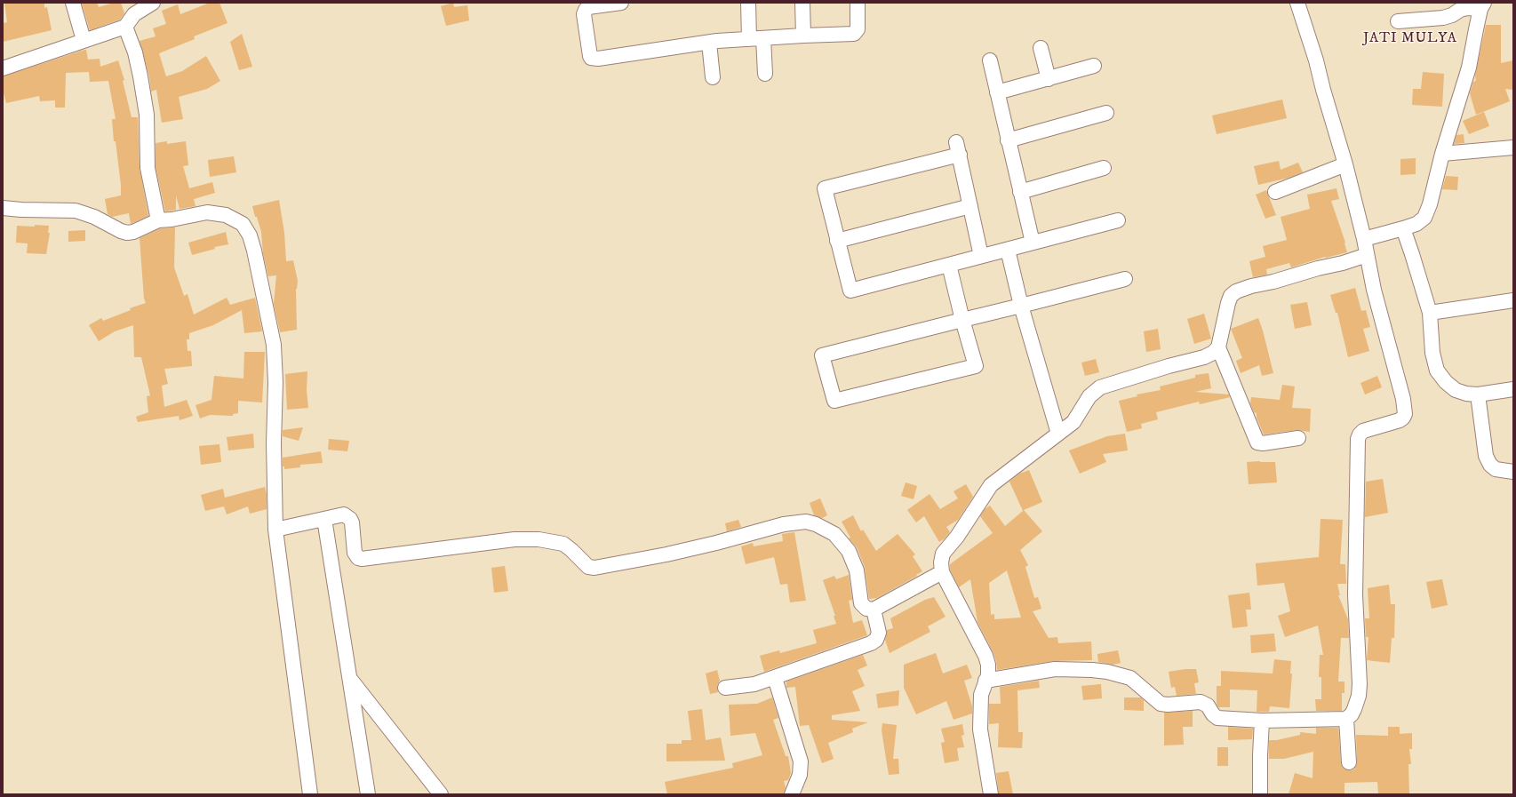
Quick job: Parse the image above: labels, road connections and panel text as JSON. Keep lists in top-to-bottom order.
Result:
{
  "districts": ["JATI MULYA"]
}
